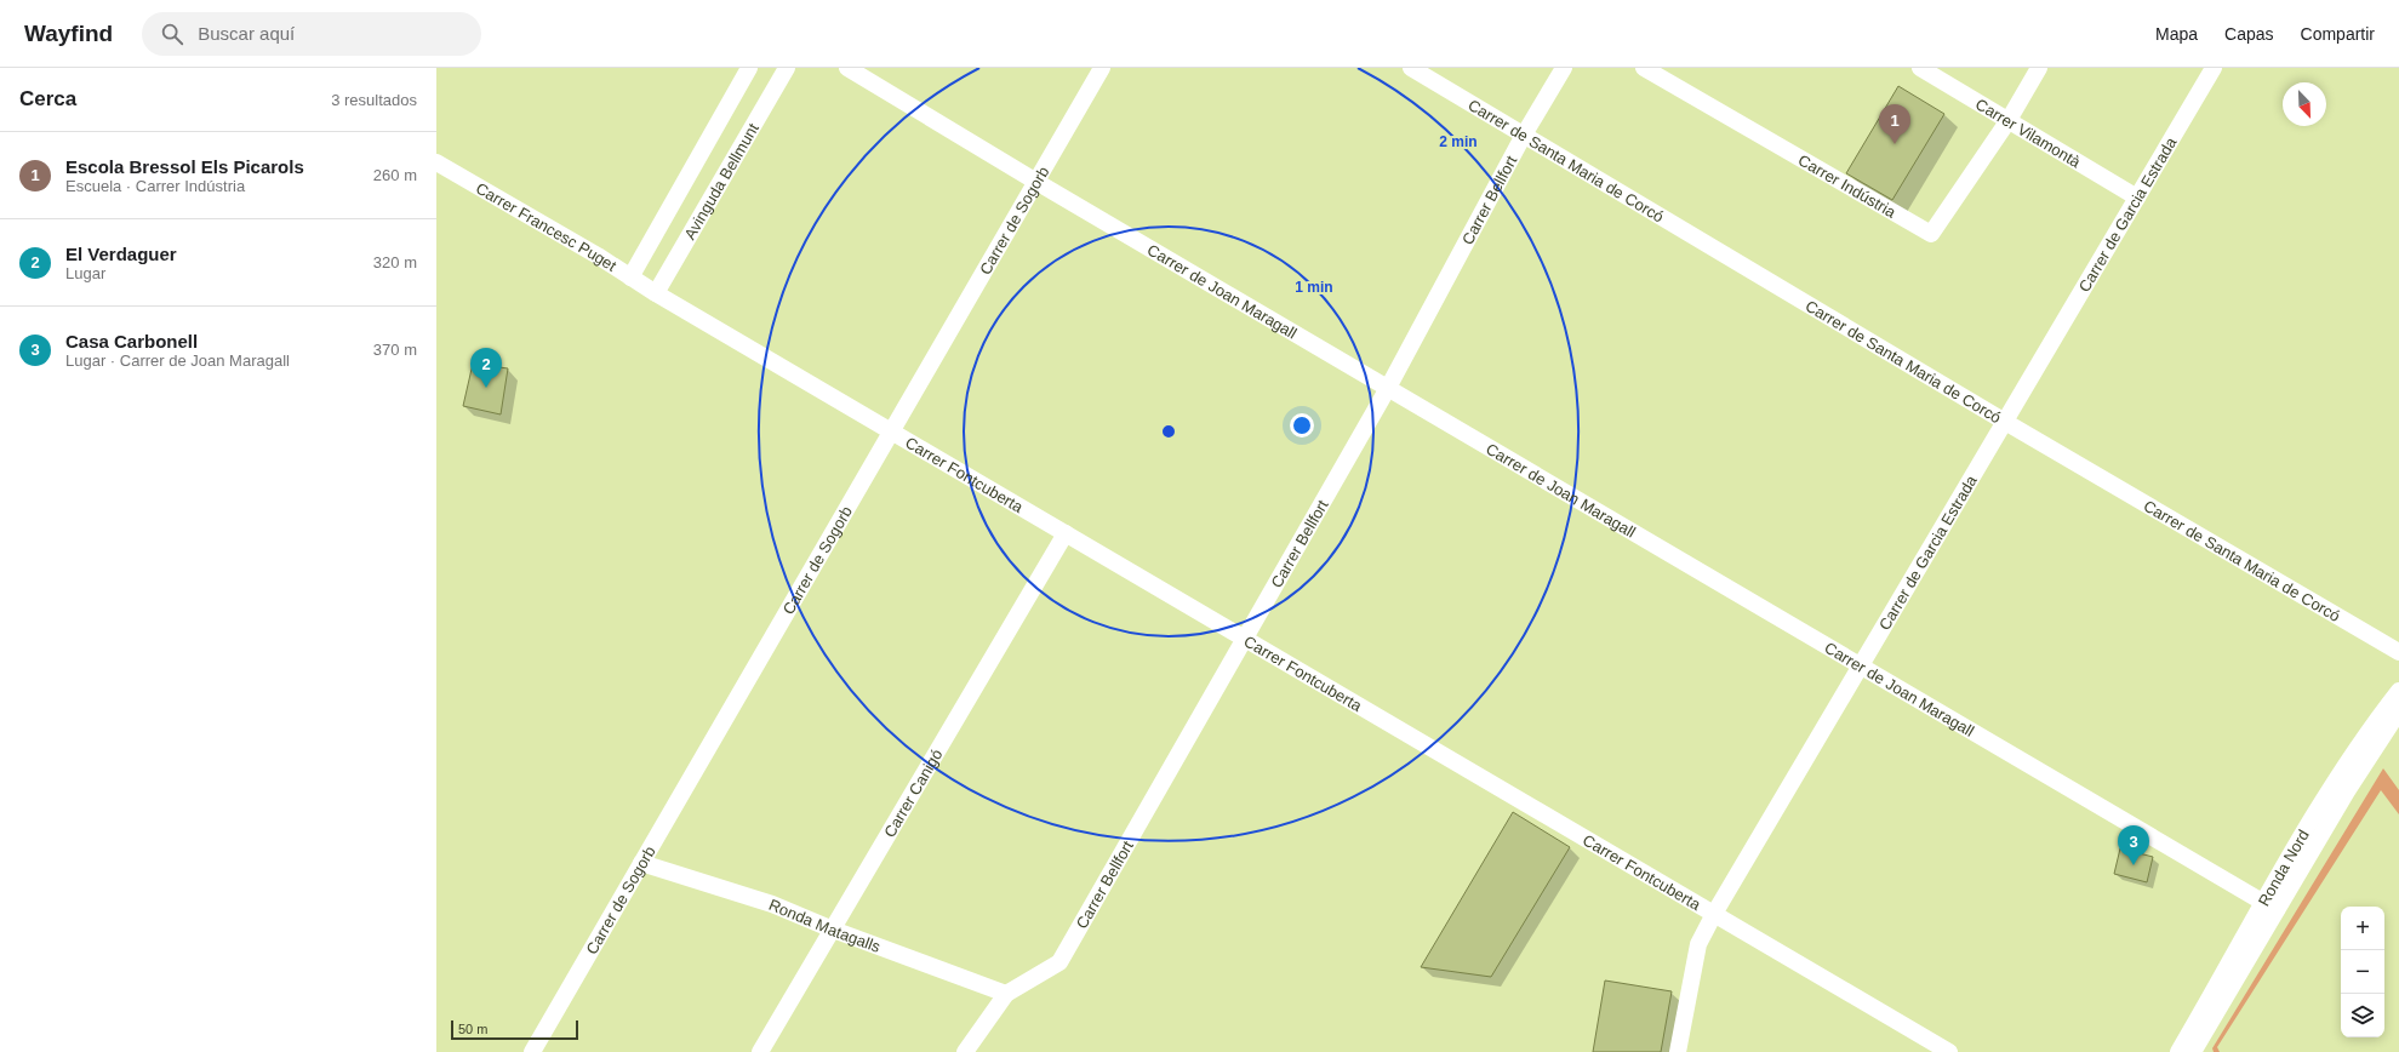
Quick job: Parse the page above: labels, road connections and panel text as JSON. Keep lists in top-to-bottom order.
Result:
{
  "streets": {
    "street": [
      "Carrer Vilamontà",
      "Carrer de Santa Maria de Corcó",
      "Avinguda Bellmunt",
      "Carrer Indústria",
      "Carrer Bellfort",
      "Carrer de Garcia Estrada",
      "Carrer de Sogorb",
      "Carrer Francesc Puget",
      "Carrer de Joan Maragall",
      "Carrer Fontcuberta",
      "Carrer Canigó",
      "Ronda Nord",
      "Ronda Matagalls"
    ]
  },
  "crossings": [
    ["Carrer Vilamontà", "Carrer Indústria"],
    ["Carrer Vilamontà", "Carrer de Garcia Estrada"],
    ["Carrer de Santa Maria de Corcó", "Carrer Bellfort"],
    ["Carrer de Santa Maria de Corcó", "Carrer de Garcia Estrada"],
    ["Avinguda Bellmunt", "Carrer Francesc Puget"],
    ["Avinguda Bellmunt", "Carrer Fontcuberta"],
    ["Carrer Bellfort", "Carrer de Joan Maragall"],
    ["Carrer Bellfort", "Carrer Fontcuberta"],
    ["Carrer Bellfort", "Ronda Matagalls"],
    ["Carrer de Garcia Estrada", "Carrer de Joan Maragall"],
    ["Carrer de Garcia Estrada", "Carrer Fontcuberta"],
    ["Carrer de Sogorb", "Carrer de Joan Maragall"],
    ["Carrer de Sogorb", "Carrer Fontcuberta"],
    ["Carrer de Sogorb", "Ronda Matagalls"],
    ["Carrer Francesc Puget", "Carrer Fontcuberta"],
    ["Carrer de Joan Maragall", "Ronda Nord"],
    ["Carrer Fontcuberta", "Carrer Canigó"],
    ["Carrer Canigó", "Ronda Matagalls"]
  ],
  "scale_bar": "50 m",
  "north": "bottom right",
  "page": {
    "header": "Wayfind",
    "search": "Buscar aquí",
    "nav": ["Mapa", "Capas", "Compartir"],
    "heading": ["Cerca", "3 resultados"],
    "pins": ["1", "2", "3"],
    "list": [
      {
        "mark": "1",
        "name": "Escola Bressol Els Picarols",
        "note": "Escuela · Carrer Indústria",
        "value": "260 m"
      },
      {
        "mark": "2",
        "name": "El Verdaguer",
        "note": "Lugar",
        "value": "320 m"
      },
      {
        "mark": "3",
        "name": "Casa Carbonell",
        "note": "Lugar · Carrer de Joan Maragall",
        "value": "370 m"
      }
    ],
    "map_buttons": ["+", "−"],
    "scale": "50 m"
  },
  "rings": ["2 min", "1 min"]
}
